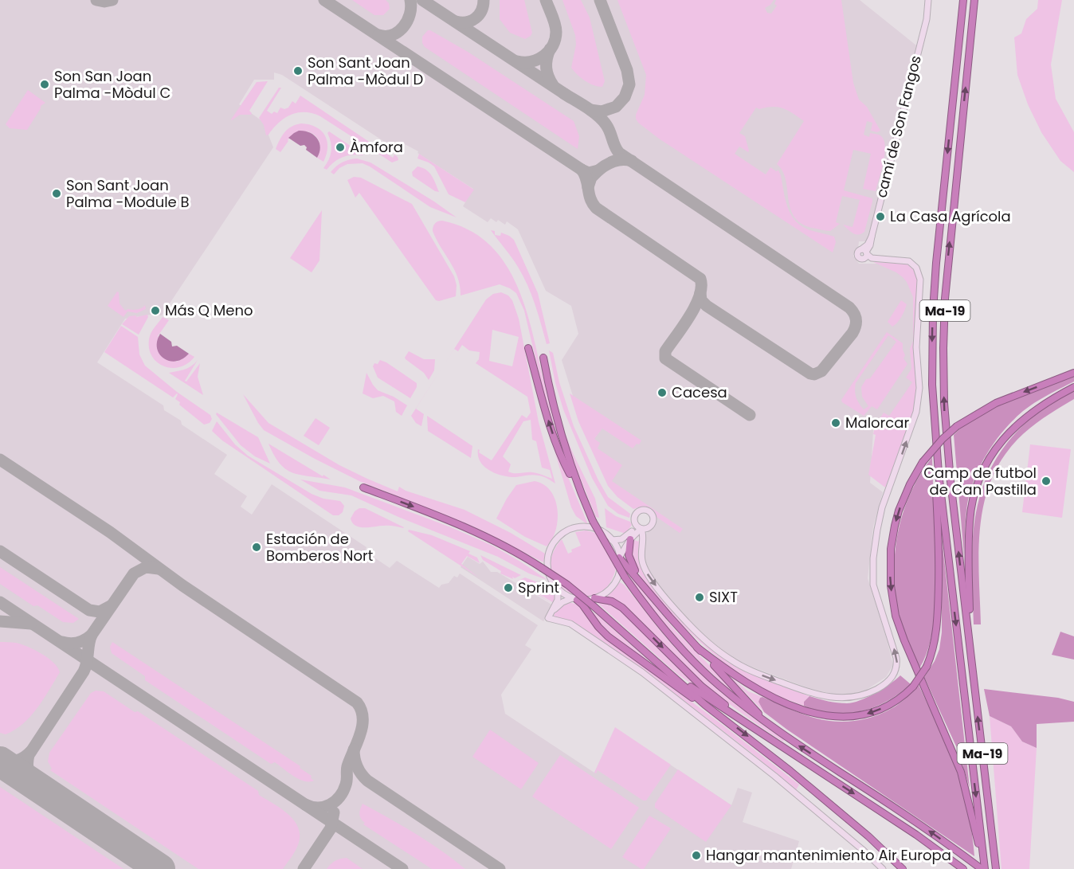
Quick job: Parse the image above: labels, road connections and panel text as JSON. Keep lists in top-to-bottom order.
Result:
{
  "streets": {
    "highway": ["Ma-19"],
    "street": ["camí de Son Fangos"]
  },
  "places": [
    "Son Sant Joan Palma -Mòdul D",
    "Son San Joan Palma -Mòdul C",
    "Àmfora",
    "Son Sant Joan Palma -Module B",
    "La Casa Agrícola",
    "Más Q Meno",
    "Cacesa",
    "Malorcar",
    "Camp de futbol de Can Pastilla",
    "Estación de Bomberos Nort",
    "Sprint",
    "SIXT",
    "Hangar mantenimiento Air Europa"
  ]
}
